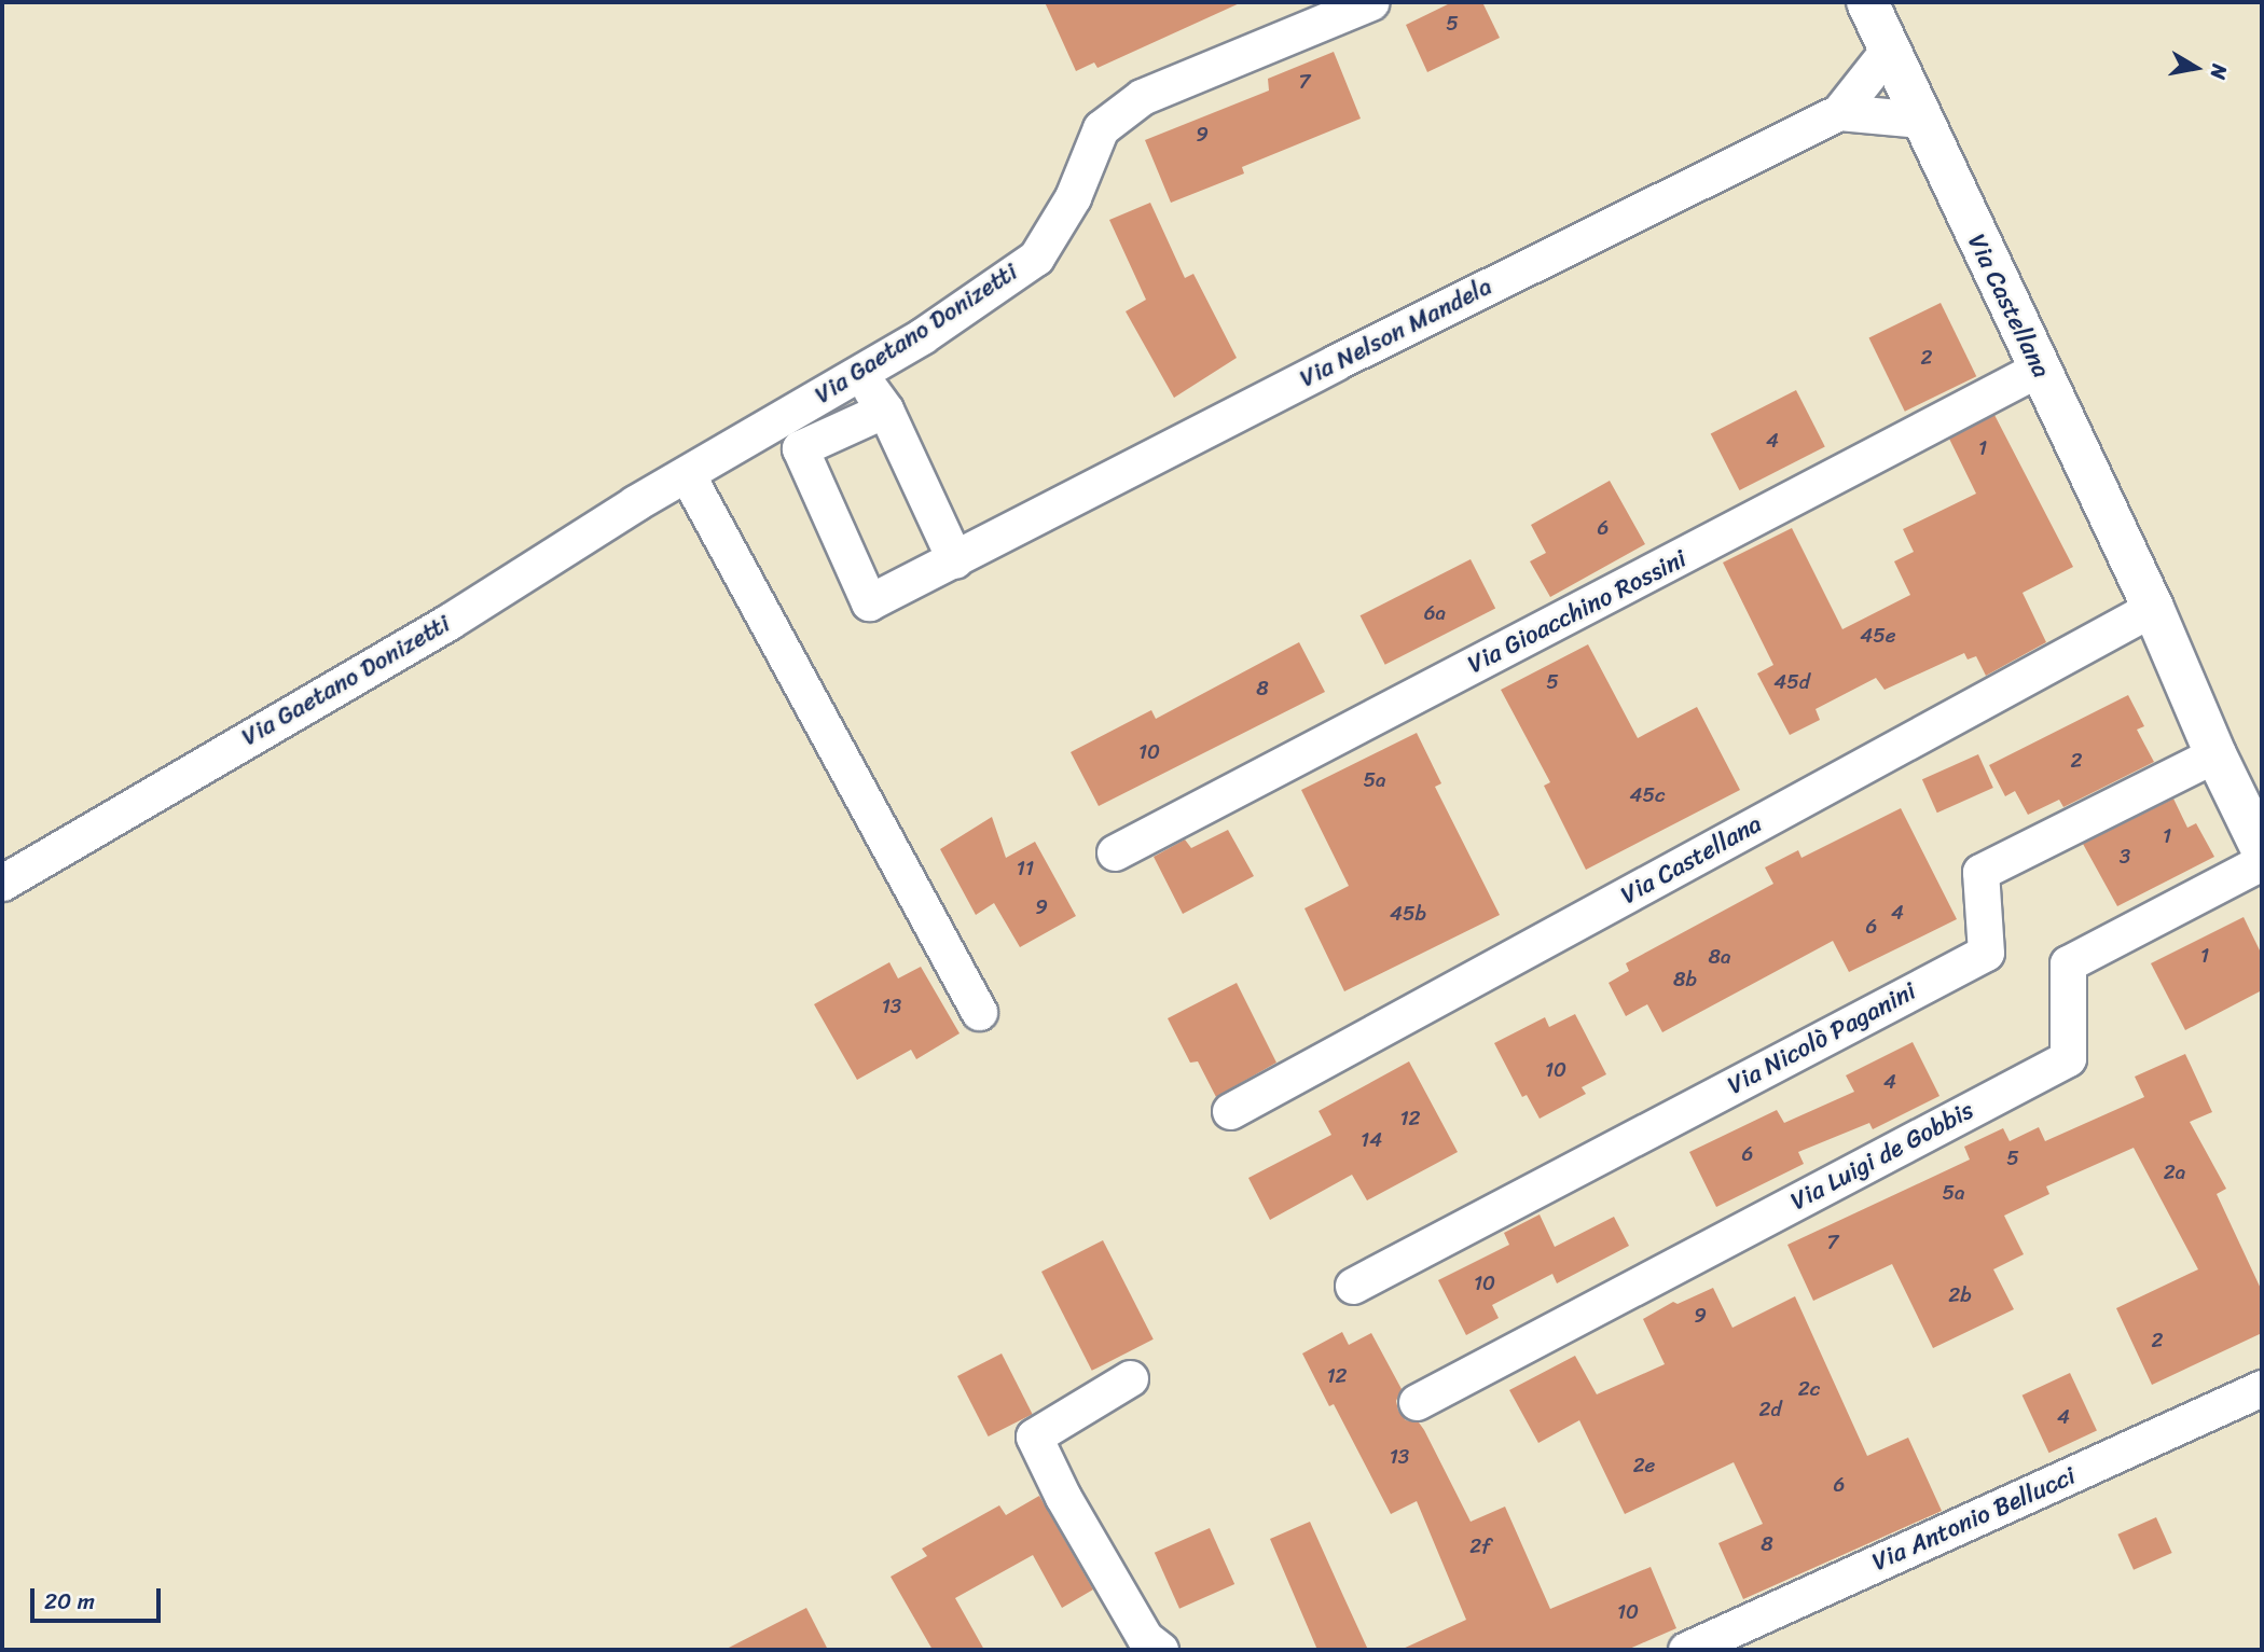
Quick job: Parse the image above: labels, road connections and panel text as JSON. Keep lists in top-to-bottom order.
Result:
{
  "streets": {
    "main road": ["Via Castellana"],
    "street": [
      "Via Nelson Mandela",
      "Via Gaetano Donizetti",
      "Via Gioacchino Rossini",
      "Via Nicolò Paganini",
      "Via Luigi de Gobbis",
      "Via Antonio Bellucci"
    ]
  },
  "crossings": [
    ["Via Castellana", "Via Nelson Mandela"],
    ["Via Castellana", "Via Gioacchino Rossini"],
    ["Via Castellana", "Via Nicolò Paganini"]
  ],
  "house_numbers": [
    "5",
    "7",
    "9",
    "2",
    "4",
    "1",
    "6",
    "6a",
    "45e",
    "5",
    "45d",
    "8",
    "10",
    "2",
    "5a",
    "45c",
    "1",
    "3",
    "11",
    "9",
    "4",
    "45b",
    "6",
    "1",
    "8a",
    "8b",
    "13",
    "10",
    "4",
    "12",
    "14",
    "6",
    "5",
    "2a",
    "5a",
    "7",
    "10",
    "2b",
    "9",
    "2",
    "12",
    "2c",
    "2d",
    "4",
    "13",
    "2e",
    "6",
    "8",
    "2f",
    "10"
  ],
  "scale_bar": "20 m",
  "north": "right"
}
